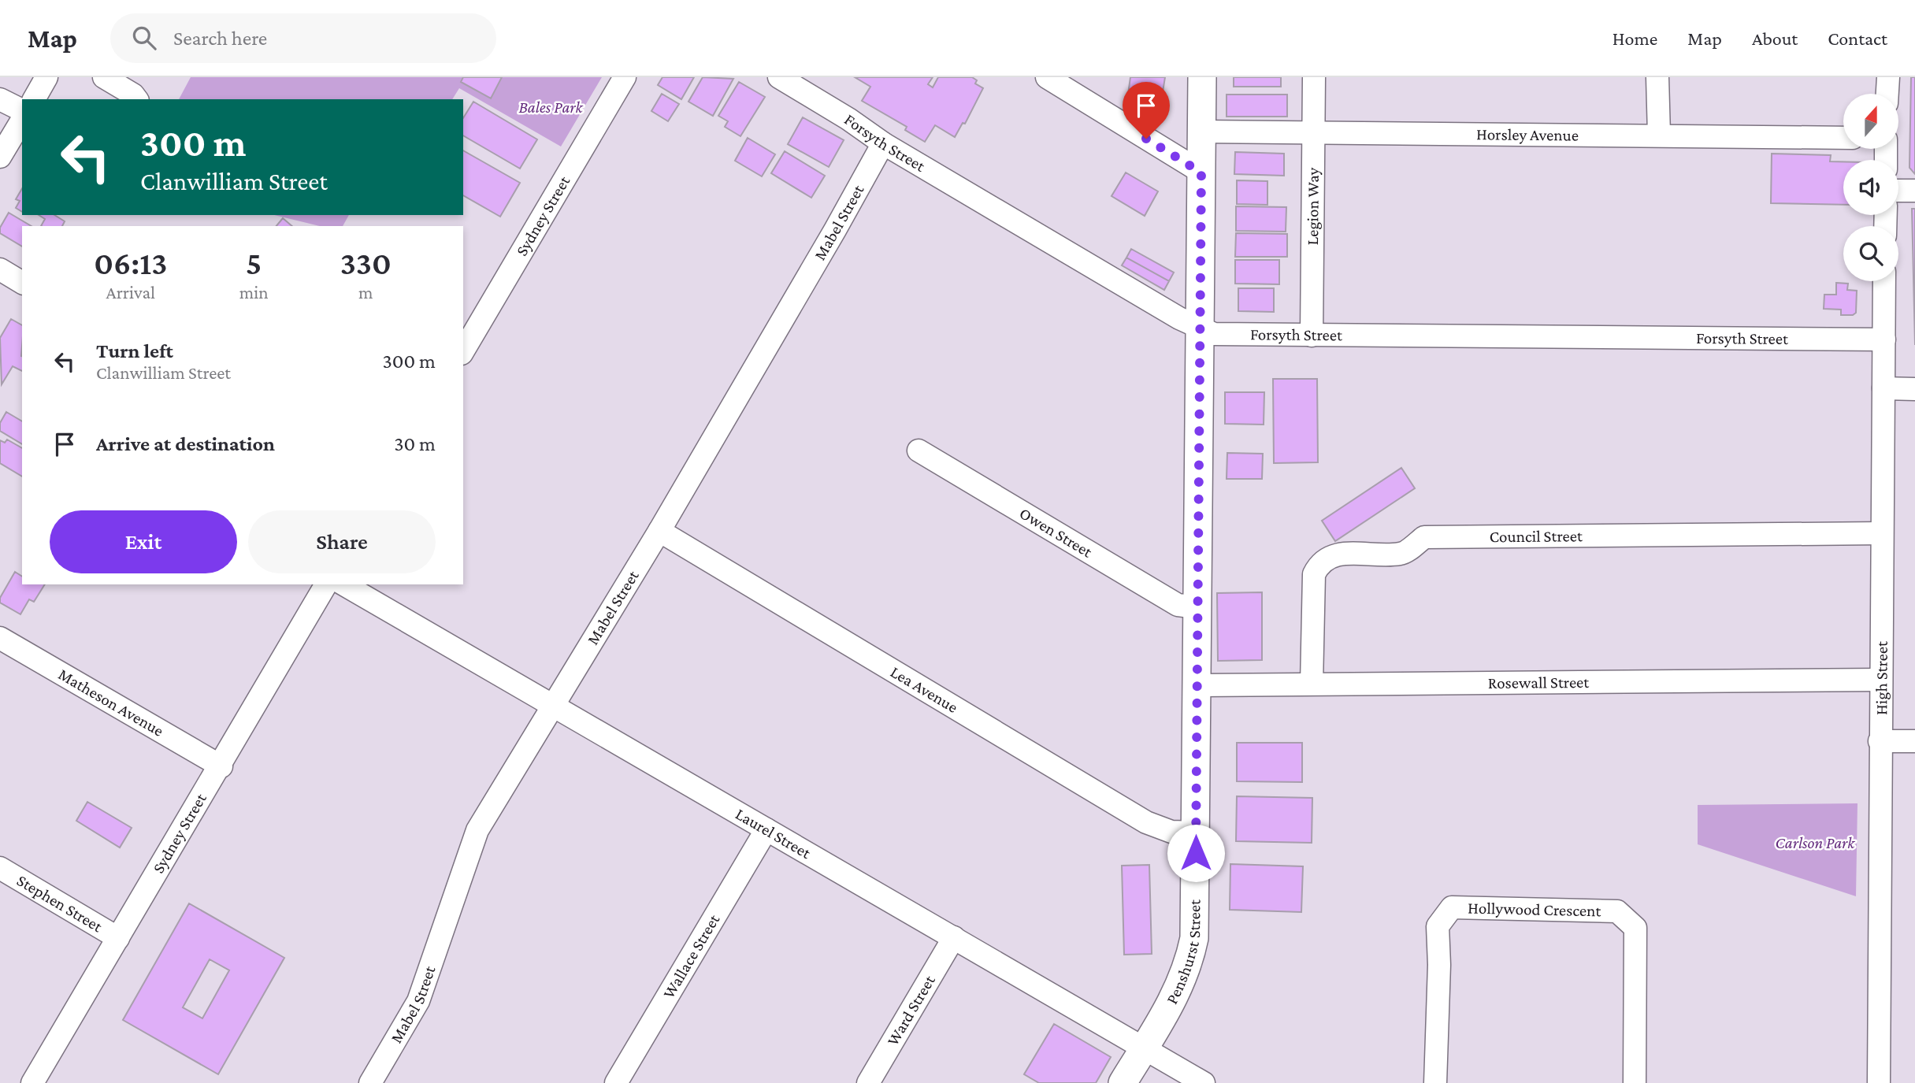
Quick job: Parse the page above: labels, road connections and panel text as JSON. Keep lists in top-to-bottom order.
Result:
{
  "streets": {
    "main road": ["Penshurst Street"],
    "street": [
      "Horsley Avenue",
      "Forsyth Street",
      "Legion Way",
      "Sydney Street",
      "Mabel Street",
      "Owen Street",
      "Council Street",
      "High Street",
      "Rosewall Street",
      "Lea Avenue",
      "Matheson Avenue",
      "Laurel Street",
      "Stephen Street",
      "Hollywood Crescent",
      "Wallace Street",
      "Ward Street"
    ]
  },
  "crossings": [
    ["Horsley Avenue", "Legion Way"],
    ["Horsley Avenue", "Penshurst Street"],
    ["Forsyth Street", "Legion Way"],
    ["Forsyth Street", "Mabel Street"],
    ["Forsyth Street", "High Street"],
    ["Forsyth Street", "Penshurst Street"],
    ["Sydney Street", "Matheson Avenue"],
    ["Sydney Street", "Stephen Street"],
    ["Mabel Street", "Lea Avenue"],
    ["Mabel Street", "Laurel Street"],
    ["Owen Street", "Penshurst Street"],
    ["Council Street", "High Street"],
    ["Council Street", "Rosewall Street"],
    ["High Street", "Rosewall Street"],
    ["Rosewall Street", "Penshurst Street"],
    ["Lea Avenue", "Penshurst Street"],
    ["Laurel Street", "Penshurst Street"],
    ["Laurel Street", "Wallace Street"],
    ["Laurel Street", "Ward Street"]
  ],
  "parks": ["Bales Park", "Carlson Park"],
  "north": "top",
  "page": {
    "header": "Map",
    "search": "Search here",
    "nav": [
      "Home",
      "Map",
      "About",
      "Contact"
    ],
    "turn": ["300 m", "Clanwilliam Street"],
    "eta": [
      "06:13",
      "Arrival",
      "5",
      "min",
      "330",
      "m"
    ],
    "list": [
      {
        "name": "Turn left",
        "note": "Clanwilliam Street",
        "value": "300 m"
      },
      {
        "name": "Arrive at destination",
        "value": "30 m"
      }
    ],
    "buttons": ["Exit", "Share"]
  }
}
